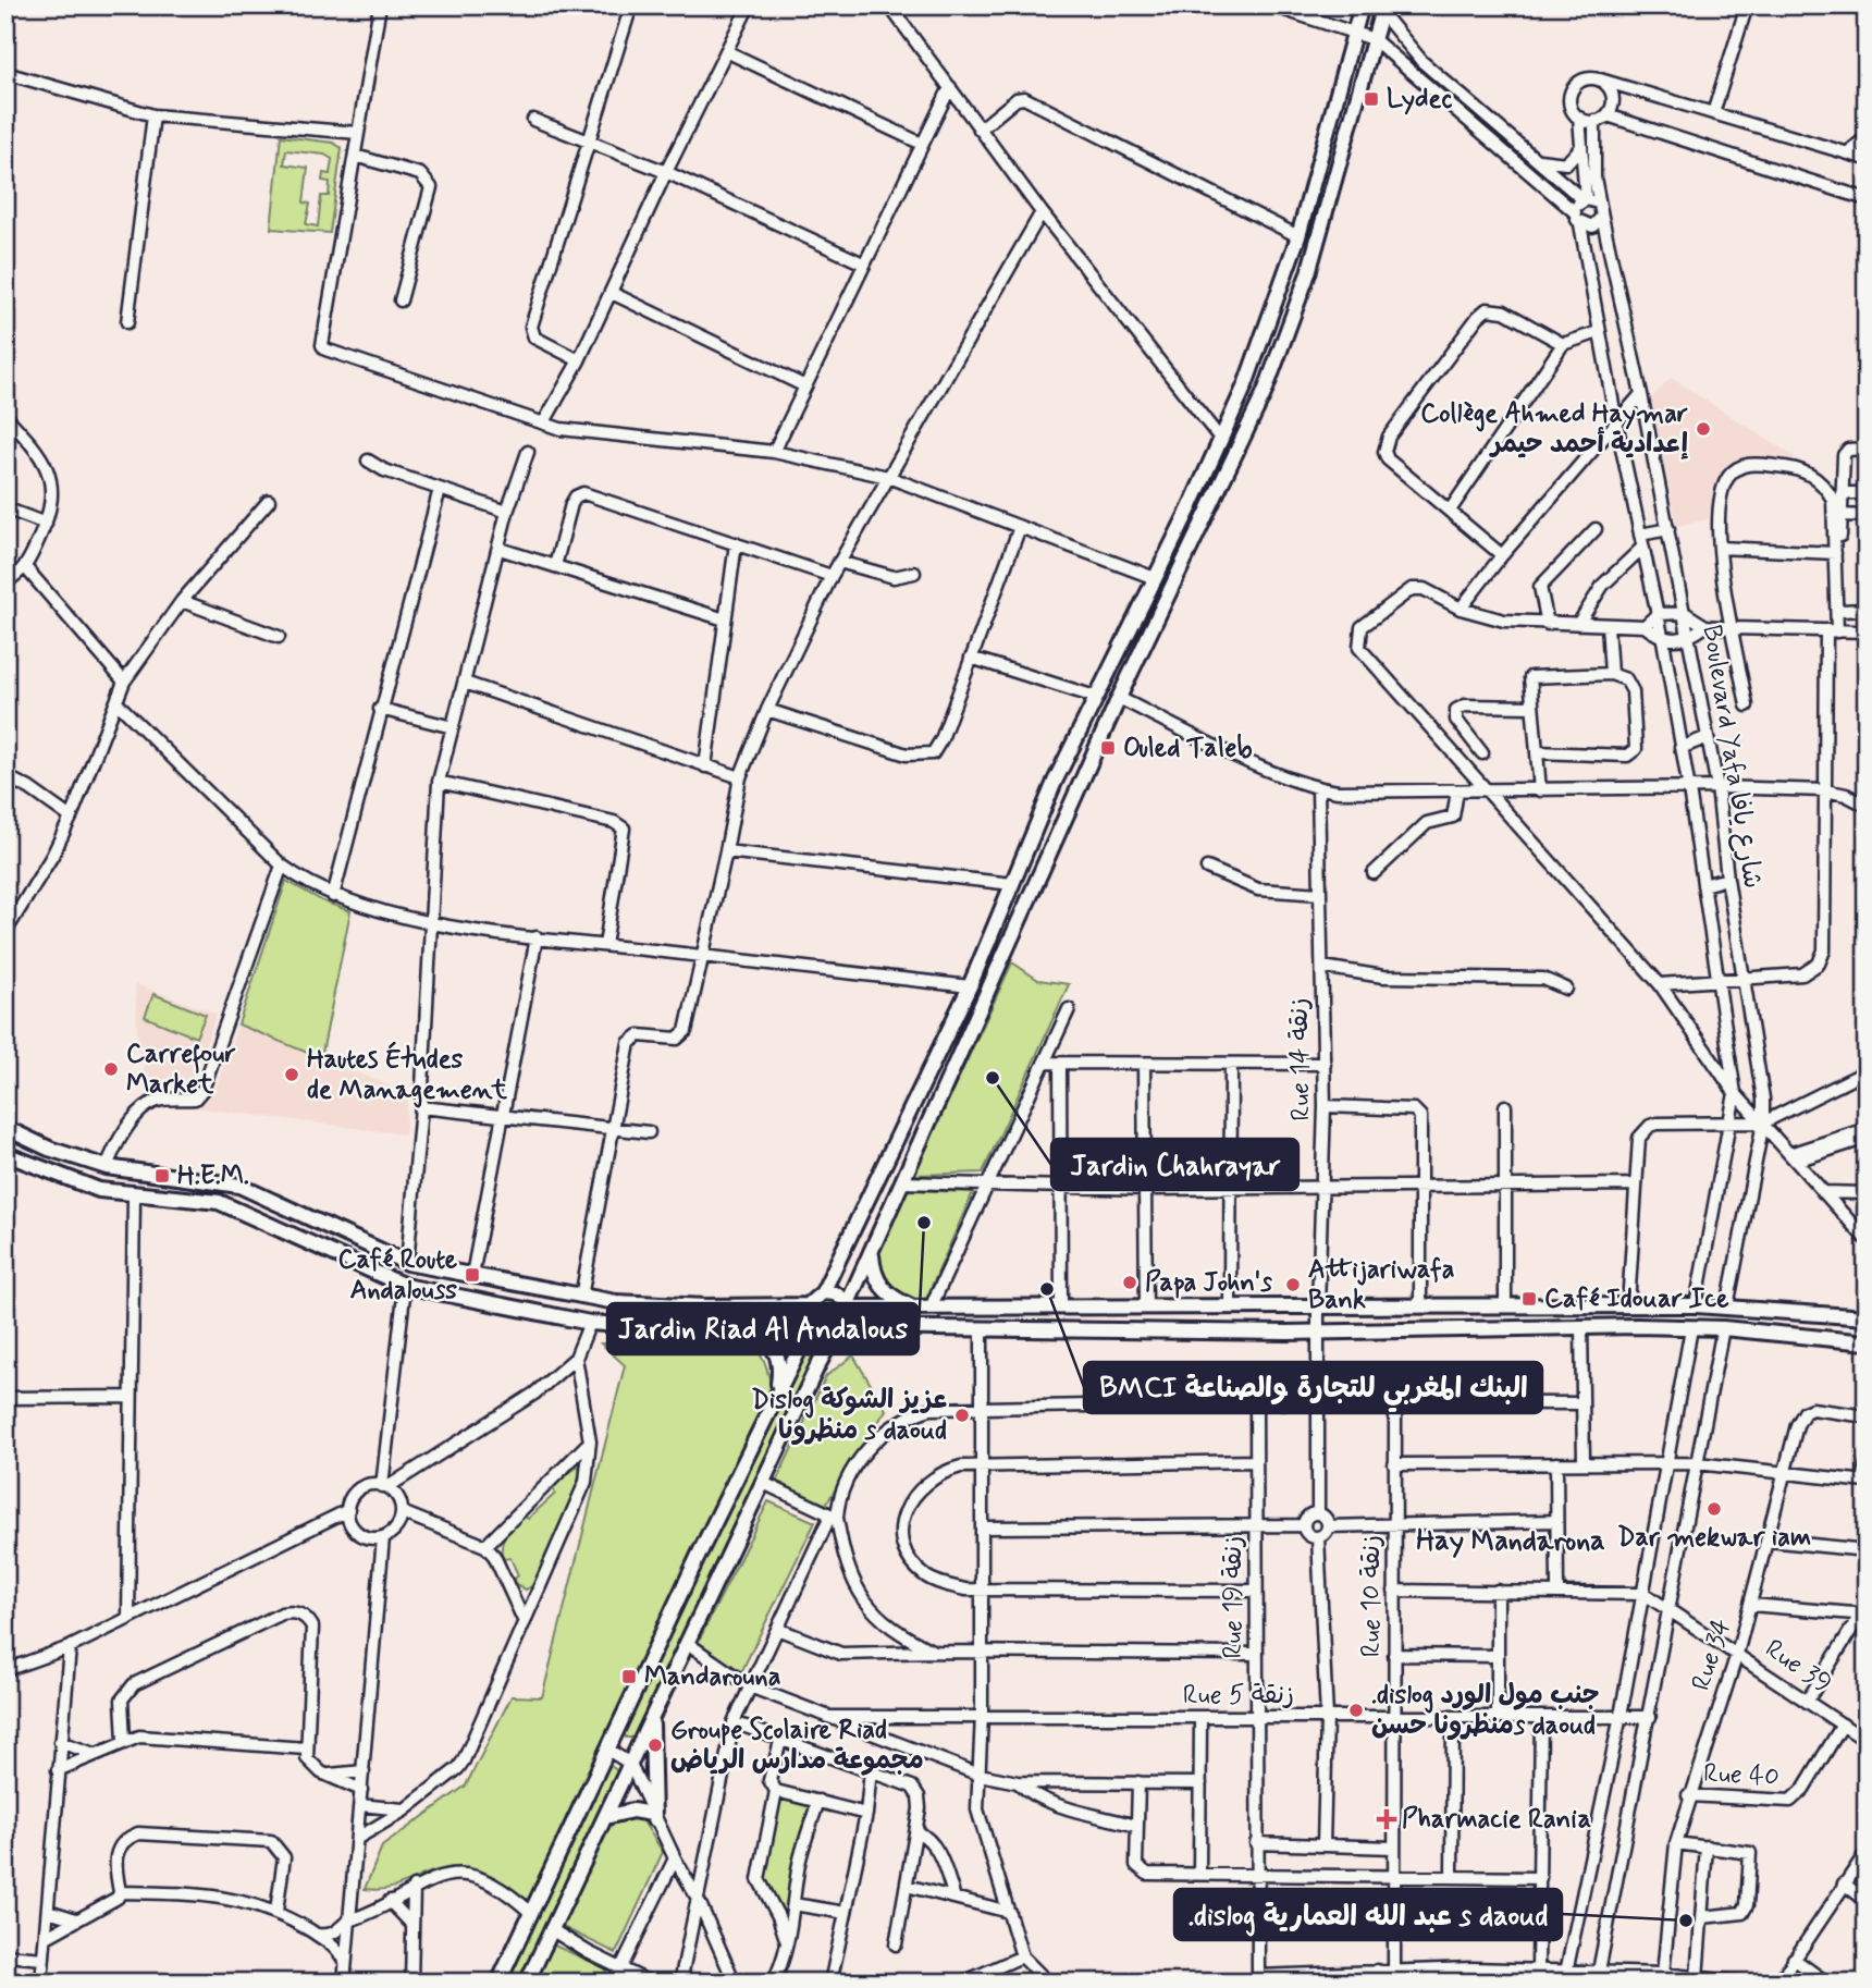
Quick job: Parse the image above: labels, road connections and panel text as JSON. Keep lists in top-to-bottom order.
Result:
{
  "streets": {
    "street": [
      "Boulevard Yafa شارع يافا",
      "Rue 14 زنقة",
      "Rue 10 زنقة",
      "Rue 19 زنقة",
      "Rue 34",
      "Rue 39",
      "Rue 5 زنقة",
      "Rue 40"
    ]
  },
  "crossings": [
    ["Rue 10 زنقة", "Rue 39"],
    ["Rue 10 زنقة", "Rue 5 زنقة"],
    ["Rue 19 زنقة", "Rue 5 زنقة"],
    ["Rue 34", "Rue 39"],
    ["Rue 34", "Rue 40"],
    ["Rue 39", "Rue 40"]
  ],
  "districts": ["Hay Mandarona"],
  "places": {
    "transit": [
      "Lydec",
      "Ouled Taleb",
      "H.E.M.",
      "Café Route Andalouss",
      "Café Idouar Ice",
      "Mandarouna"
    ],
    "other": [
      "Collège Ahmed Haymar إعدادية أحمد حيمر",
      "Carrefour Market",
      "Hautes Études de Management",
      "Jardin Chahrayar",
      "Jardin Riad Al Andalous",
      "Papa John's",
      "Attijariwafa Bank",
      "BMCI البنك المغربي للتجارة والصناعة",
      "Dislog عزيز الشوكة منظرونا s daoud",
      "Dar mekwar iam",
      ".dislog جنب مول الورد منظرونا حسنs daoud",
      "Groupe Scolaire Riad مجموعة مدارس الرياض",
      ".dislog عبد الله العمارية s daoud"
    ],
    "health": ["Pharmacie Rania"]
  }
}
